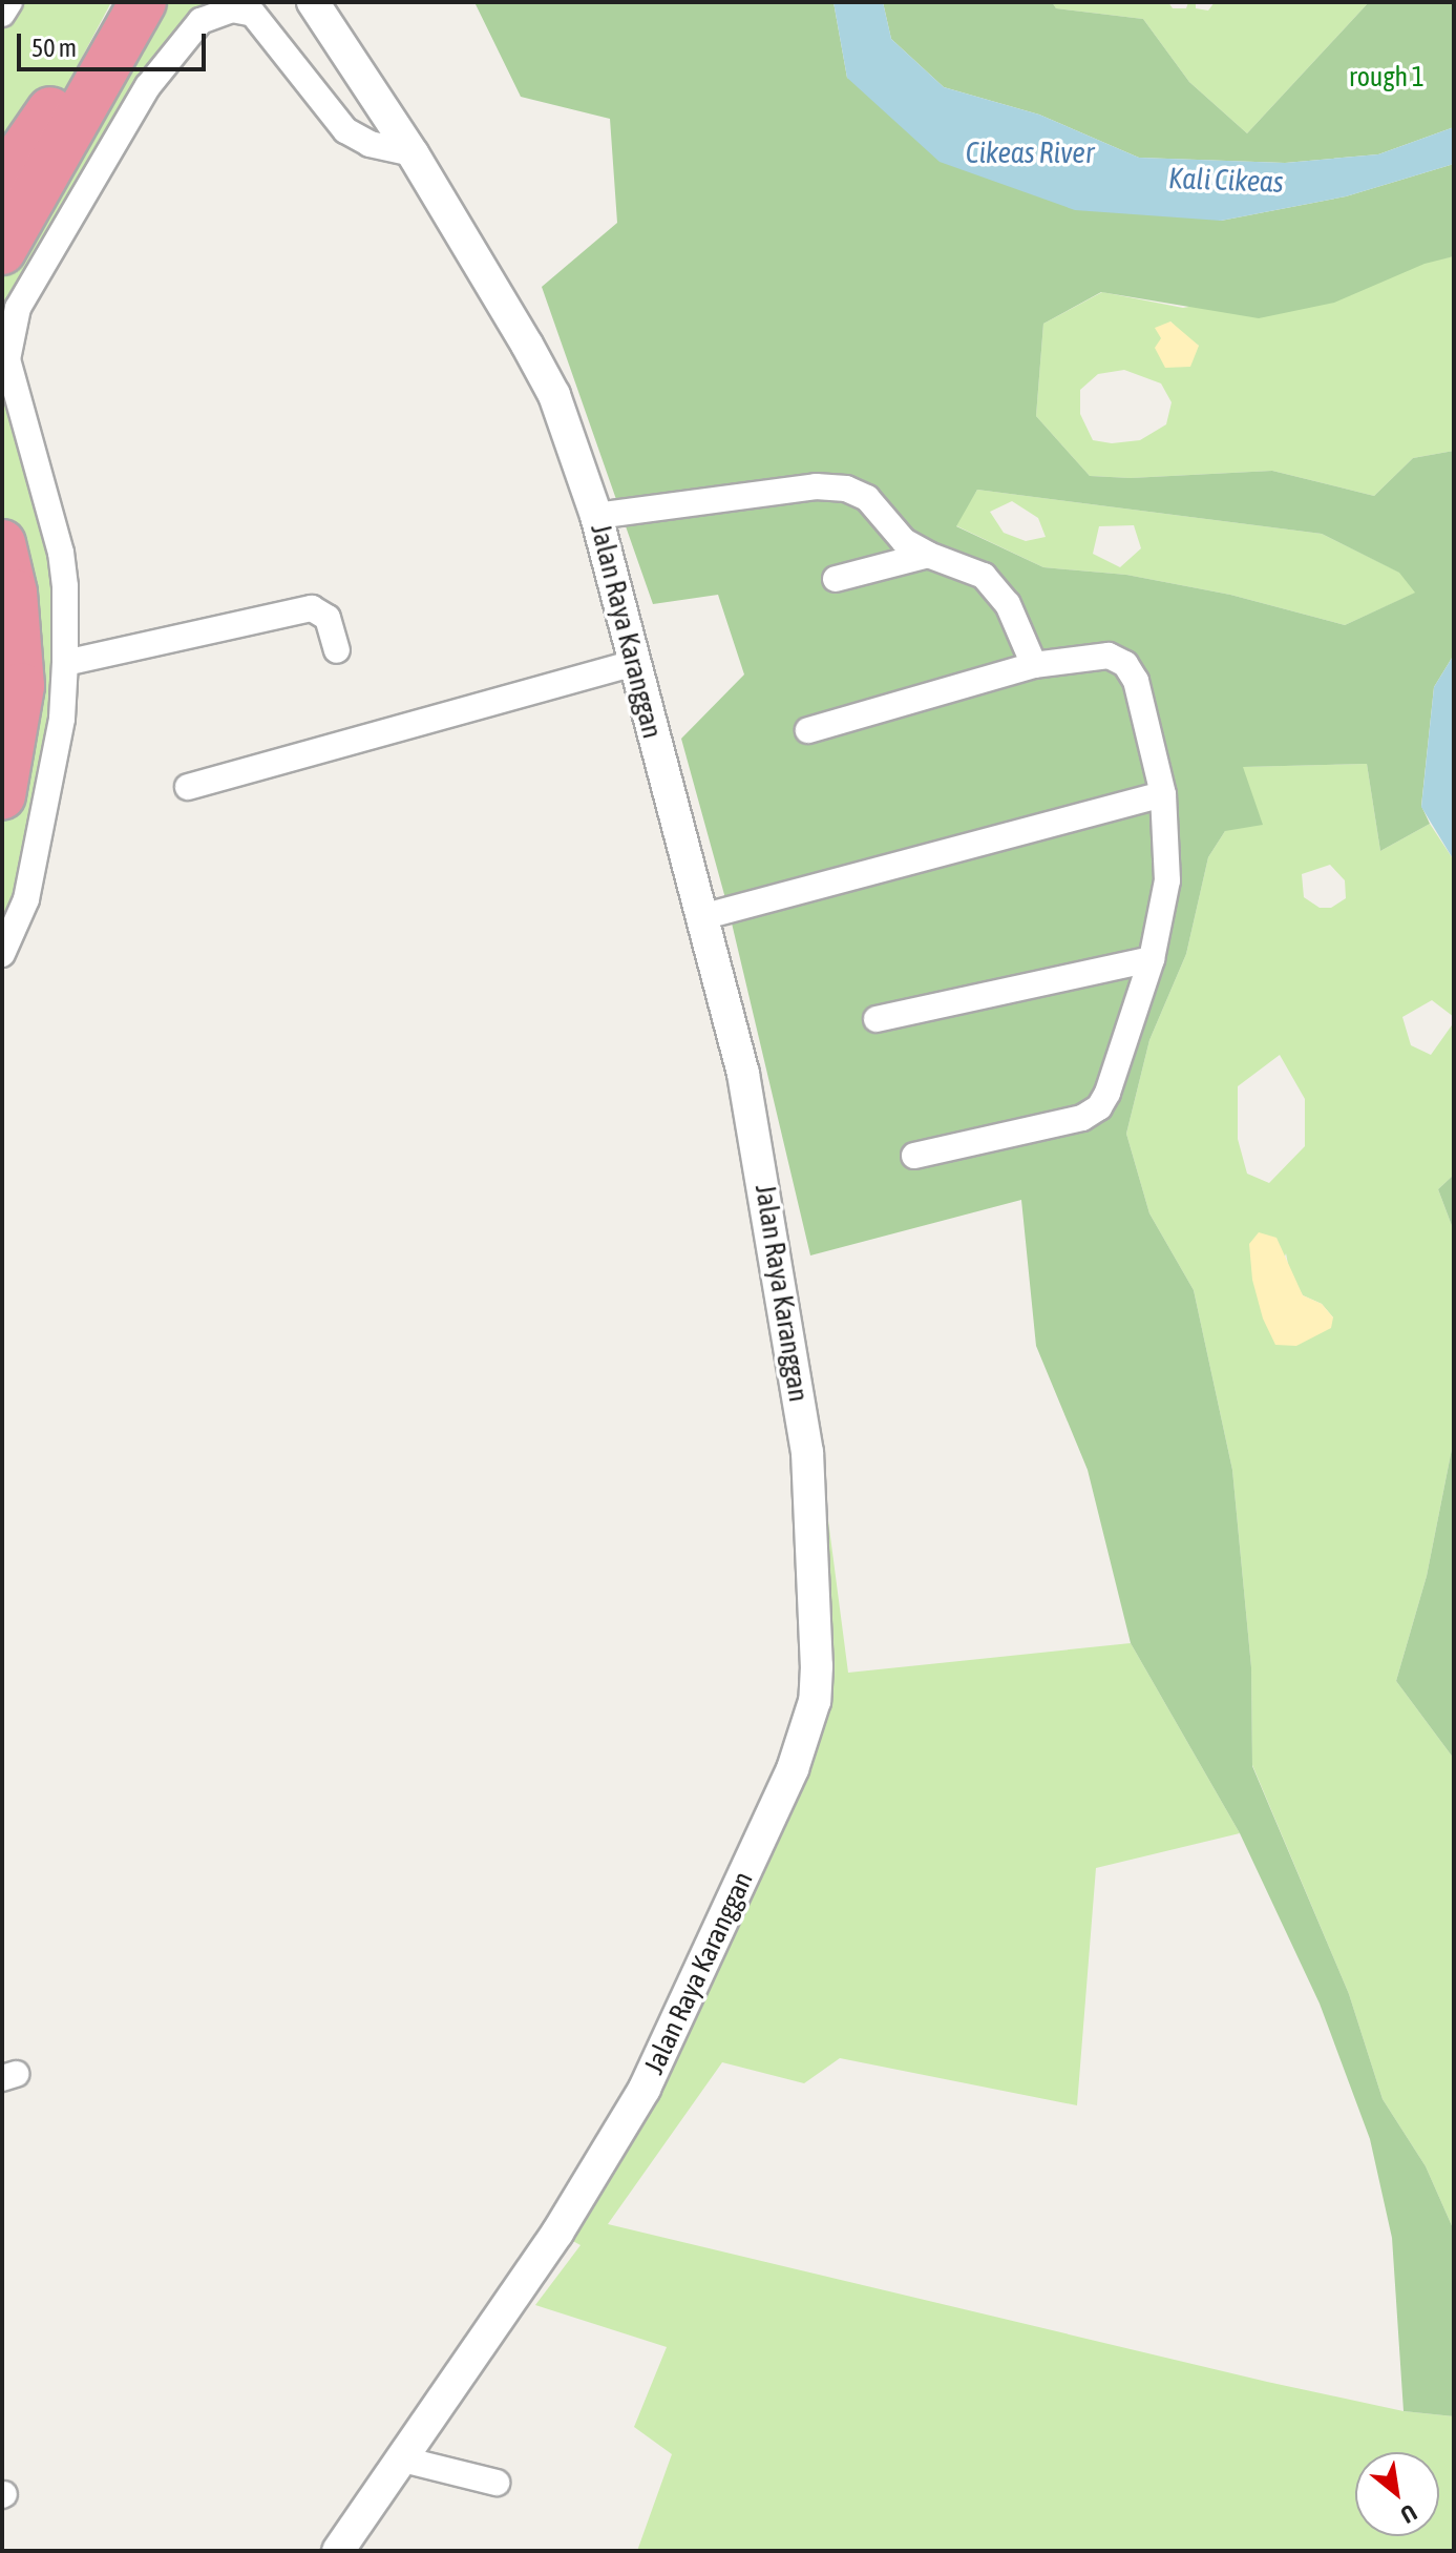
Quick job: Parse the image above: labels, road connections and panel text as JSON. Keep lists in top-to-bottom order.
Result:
{
  "streets": {
    "street": ["Jalan Raya Karanggan"]
  },
  "water": ["Cikeas River", "Kali Cikeas"],
  "parks": ["rough 1"],
  "scale_bar": "50 m",
  "north": "bottom right"
}
